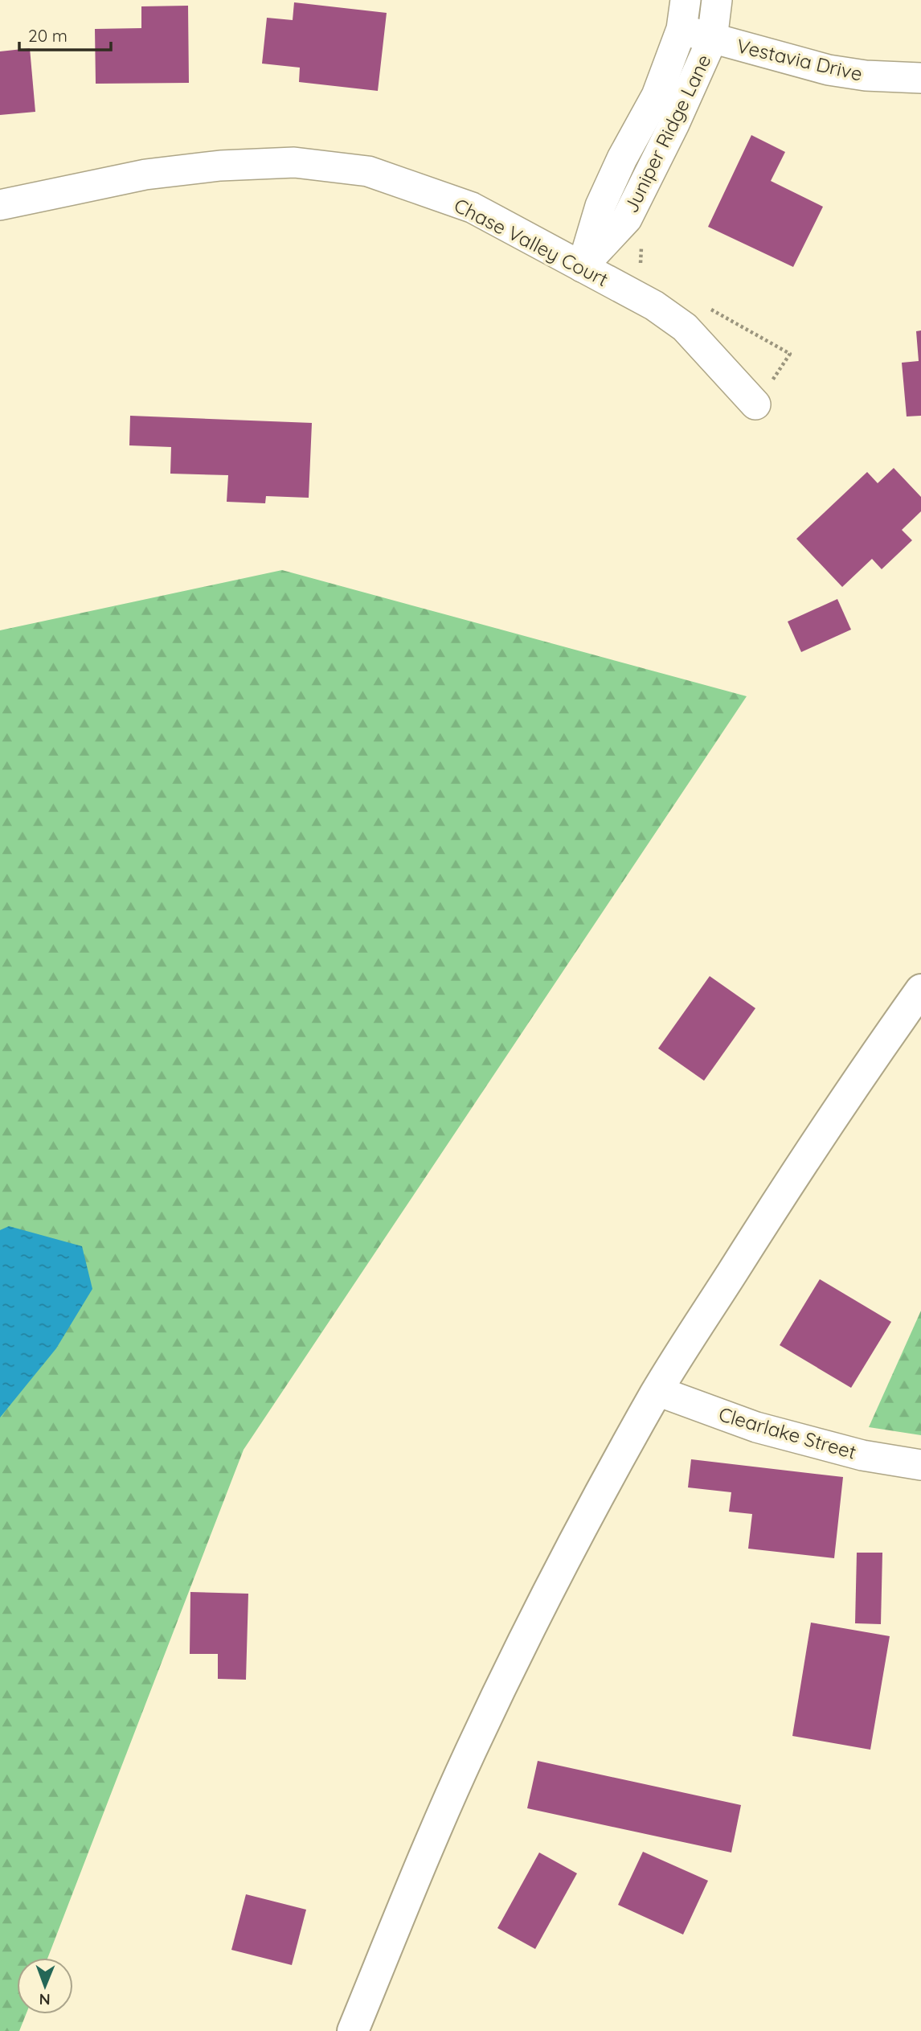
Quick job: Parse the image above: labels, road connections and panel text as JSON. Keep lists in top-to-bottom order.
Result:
{
  "streets": {
    "street": [
      "Vestavia Drive",
      "Juniper Ridge Lane",
      "Chase Valley Court",
      "Clearlake Street"
    ]
  },
  "crossings": [
    ["Vestavia Drive", "Juniper Ridge Lane"],
    ["Juniper Ridge Lane", "Chase Valley Court"]
  ],
  "scale_bar": "20 m",
  "north": "bottom"
}
